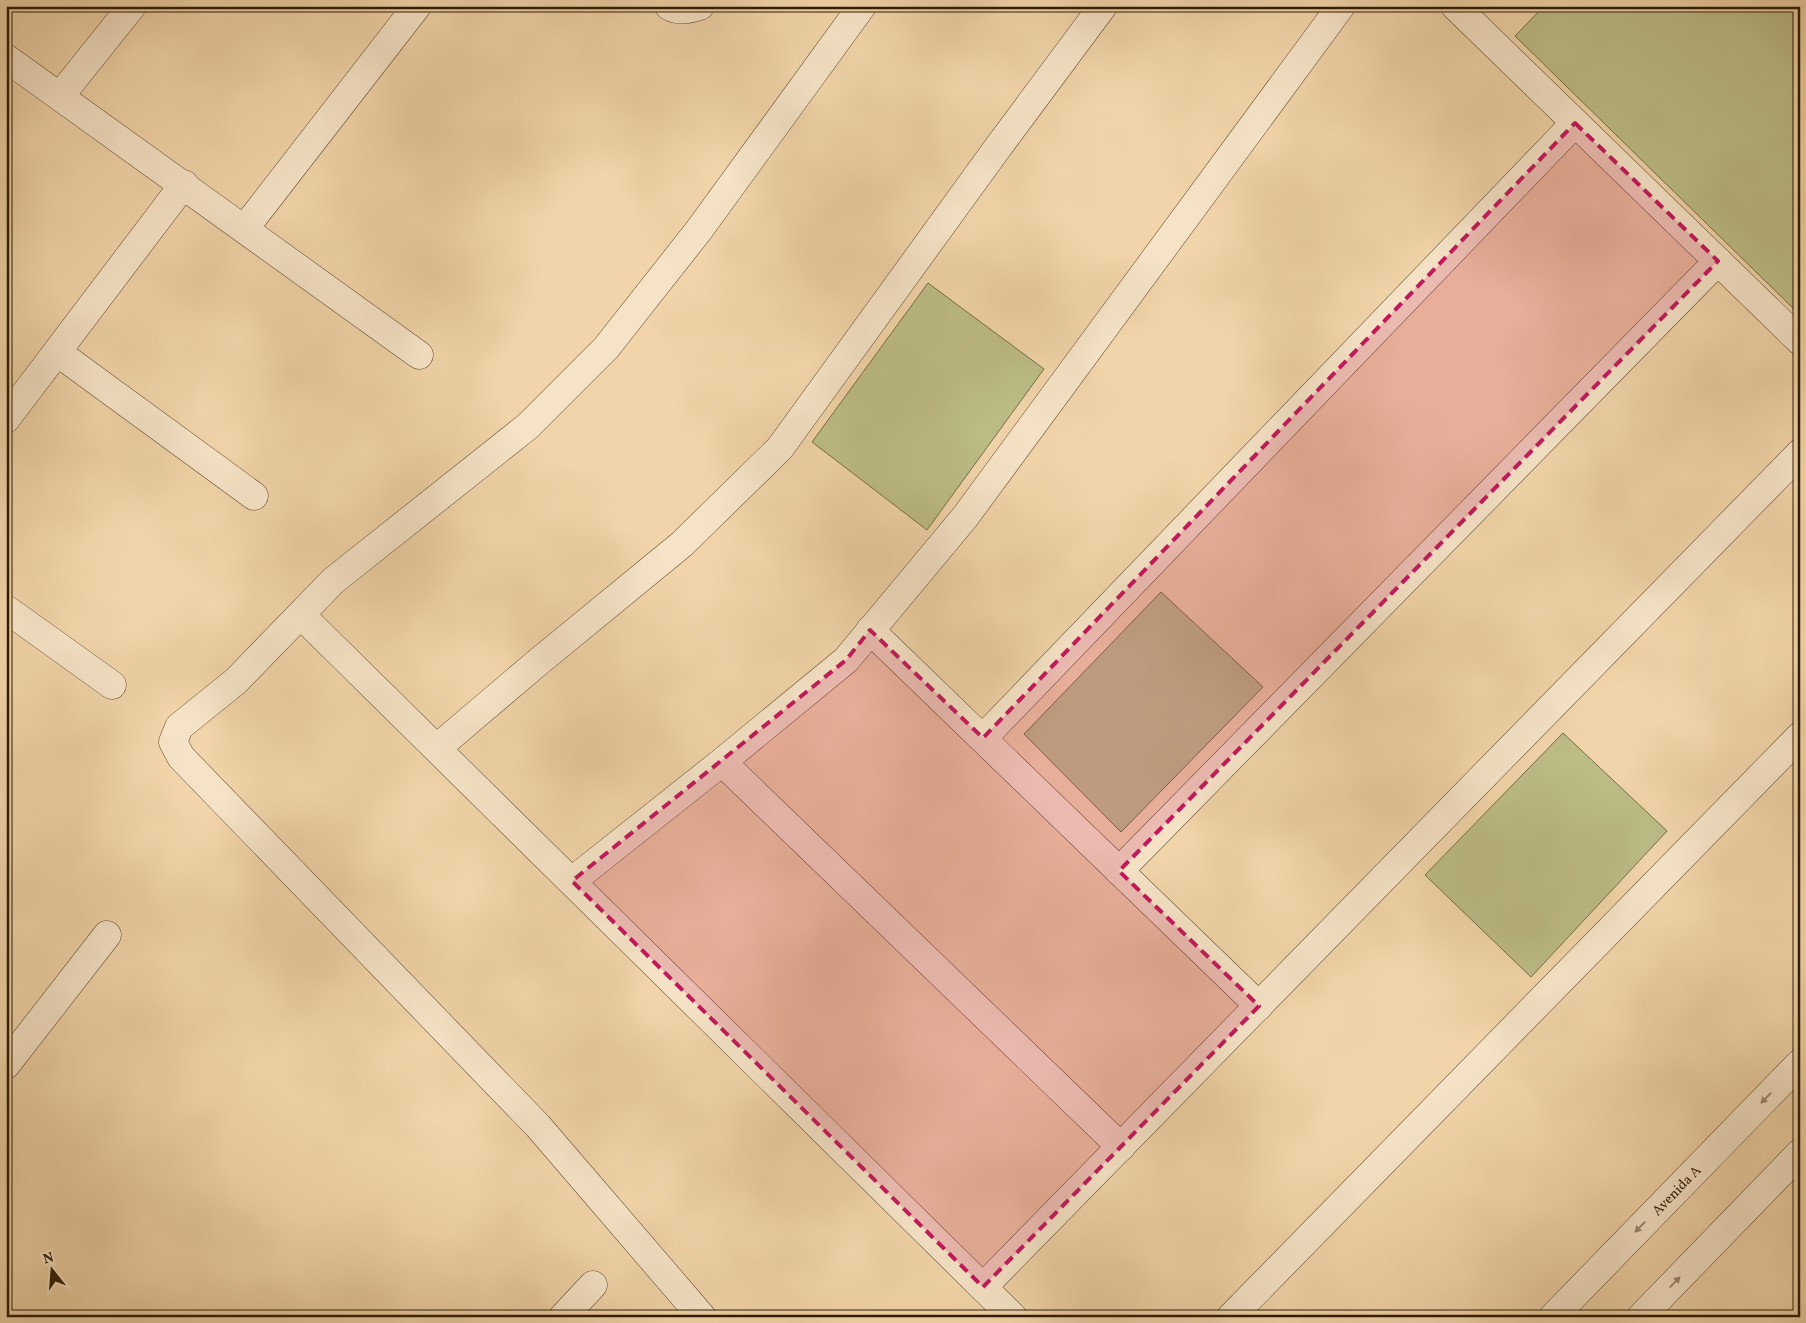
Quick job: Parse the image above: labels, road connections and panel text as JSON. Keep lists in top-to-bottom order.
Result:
{
  "streets": {
    "street": ["Avenida A"]
  },
  "north": "top"
}
